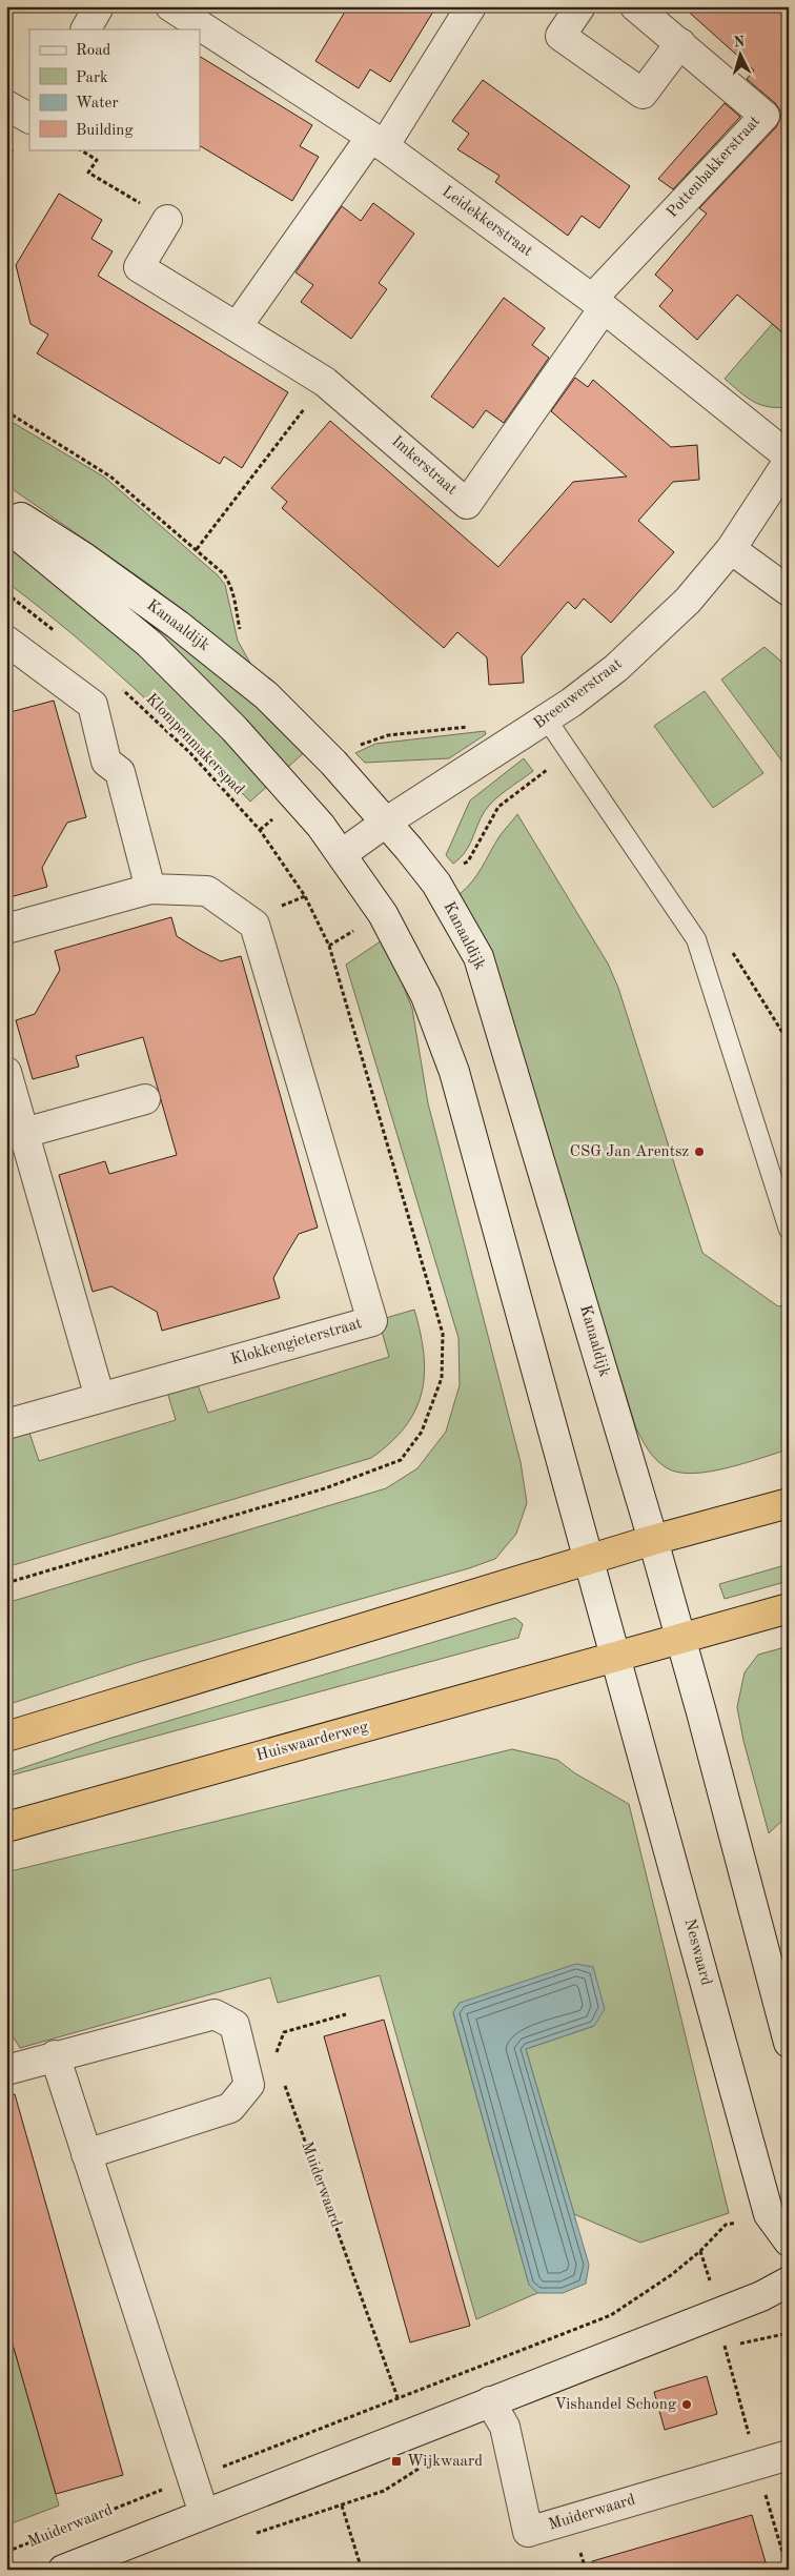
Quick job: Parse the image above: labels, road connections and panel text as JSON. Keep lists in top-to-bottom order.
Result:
{
  "streets": {
    "highway": ["Huiswaarderweg"],
    "street": [
      "Pottenbakkerstraat",
      "Leidekkerstraat",
      "Imkerstraat",
      "Kanaaldijk",
      "Breeuwerstraat",
      "Klokkengieterstraat",
      "Neswaard",
      "Muiderwaard"
    ],
    "path": ["Klompenmakerspad"]
  },
  "crossings": [
    ["Pottenbakkerstraat", "Leidekkerstraat"],
    ["Pottenbakkerstraat", "Imkerstraat"],
    ["Leidekkerstraat", "Imkerstraat"],
    ["Leidekkerstraat", "Breeuwerstraat"],
    ["Kanaaldijk", "Breeuwerstraat"],
    ["Kanaaldijk", "Klompenmakerspad"],
    ["Huiswaarderweg", "Neswaard"]
  ],
  "places": {
    "other": ["CSG Jan Arentsz", "Vishandel Schong"],
    "transit": ["Wijkwaard"]
  },
  "legend": [
    "Road",
    "Park",
    "Water",
    "Building"
  ],
  "north": "top"
}
